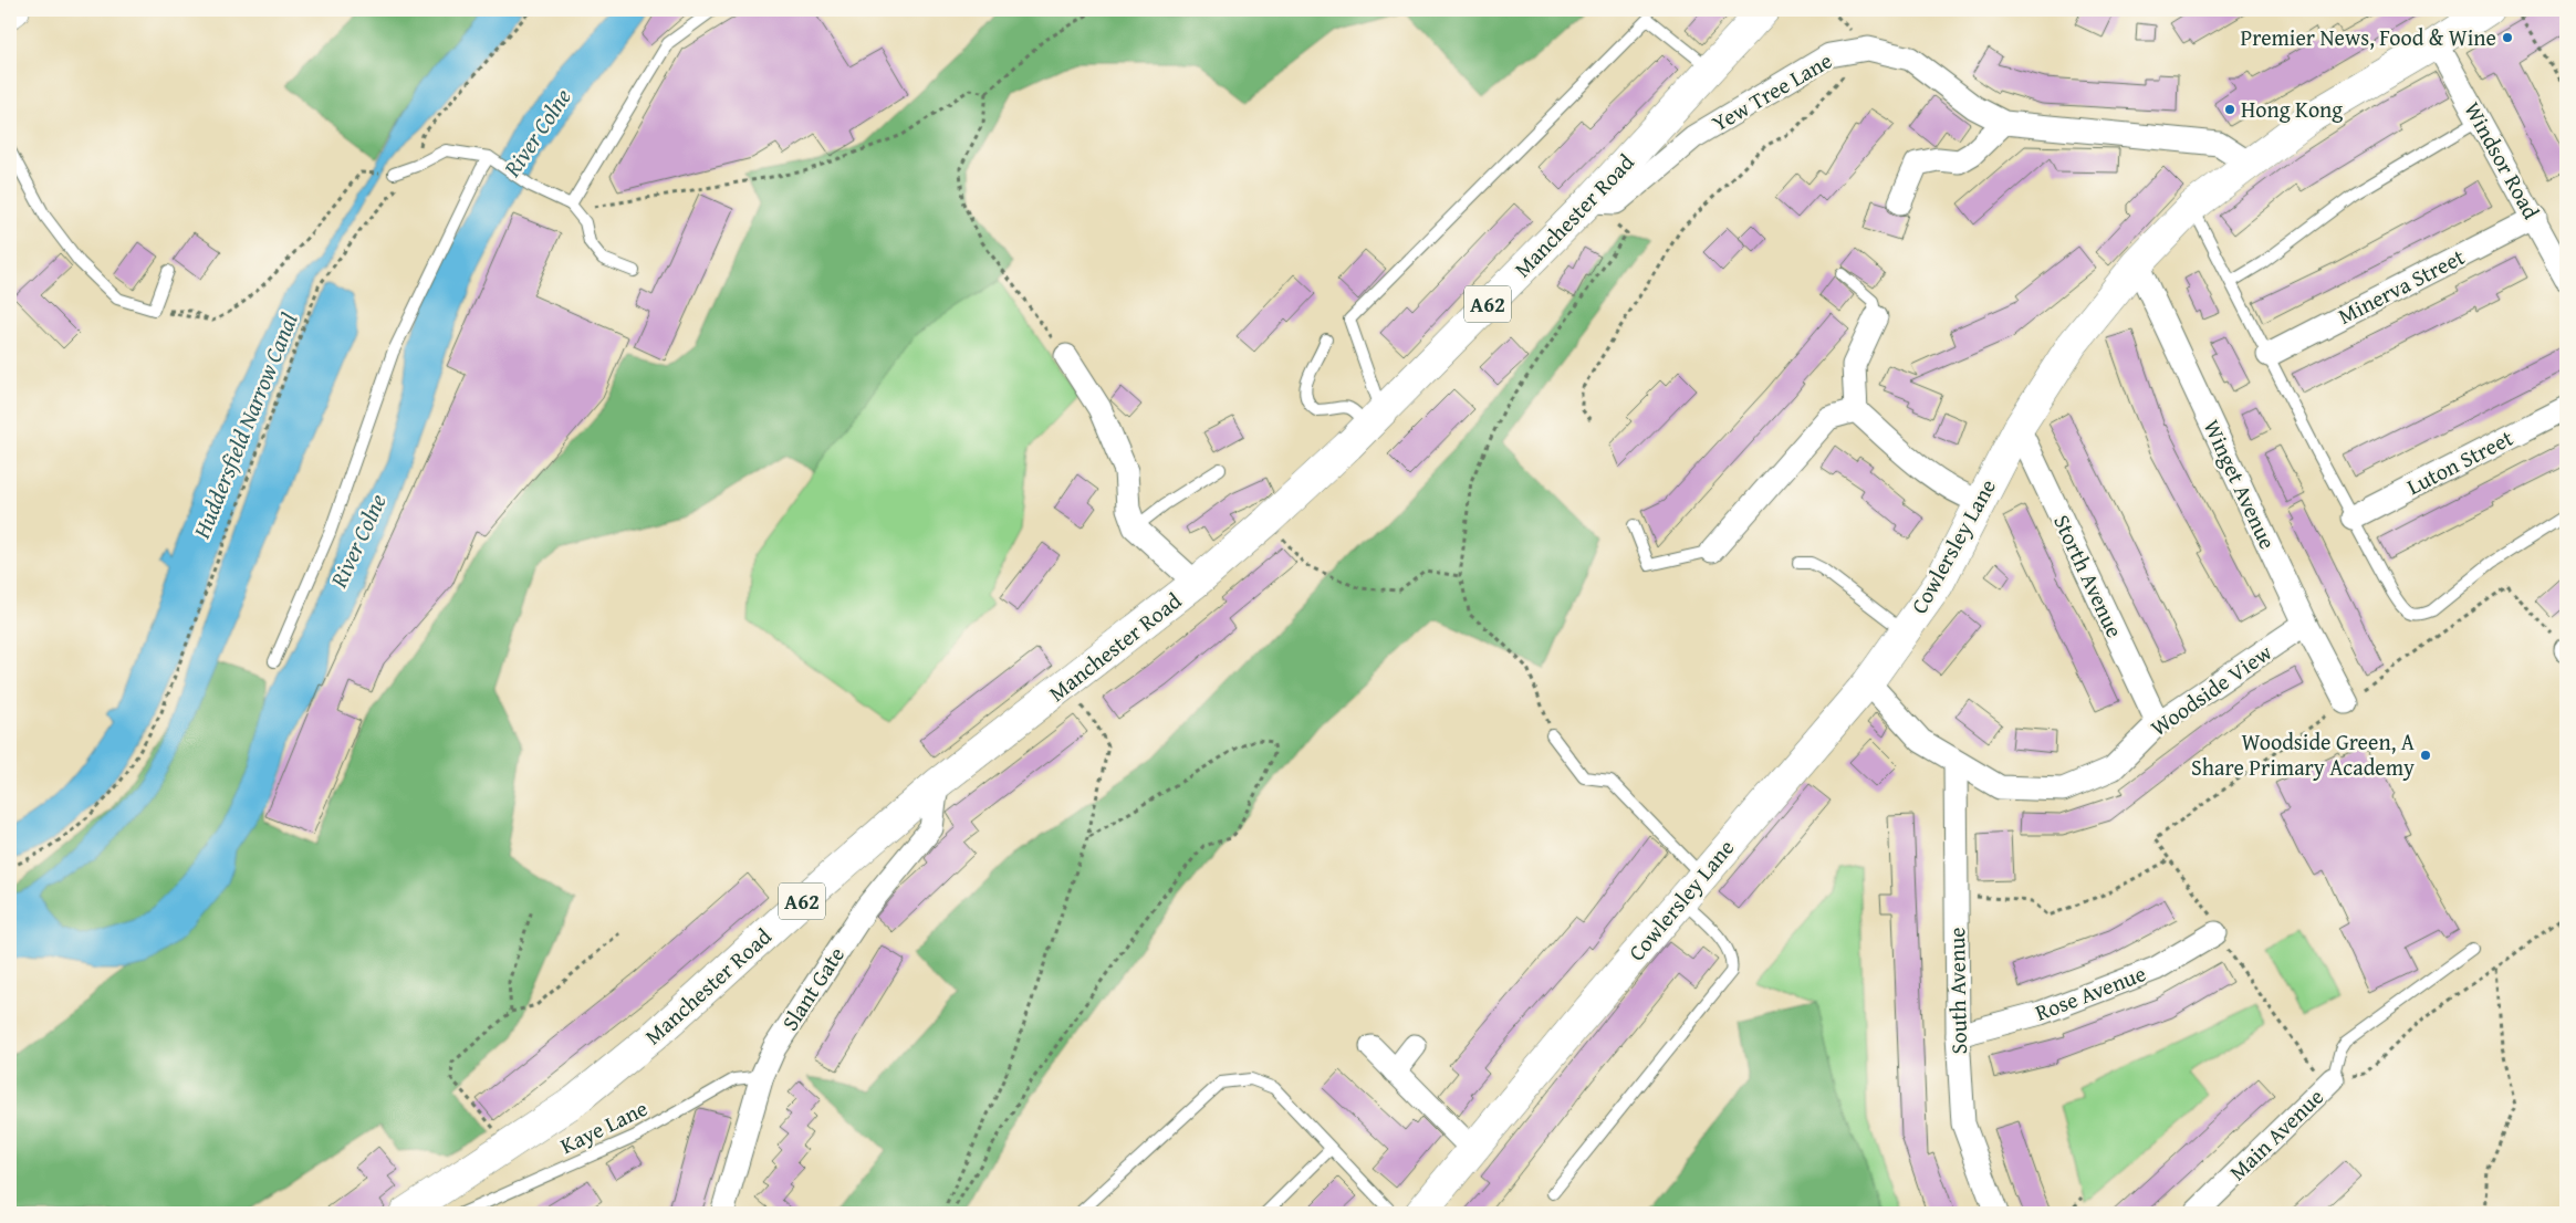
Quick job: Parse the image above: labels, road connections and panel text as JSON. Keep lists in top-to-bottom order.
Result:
{
  "streets": {
    "main road": ["Manchester Road", "A62", "Cowlersley Lane"],
    "street": [
      "Yew Tree Lane",
      "Windsor Road",
      "Minerva Street",
      "Luton Street",
      "Winget Avenue",
      "Storth Avenue",
      "Woodside View",
      "Slant Gate",
      "South Avenue",
      "Rose Avenue",
      "Main Avenue"
    ],
    "lane": ["Kaye Lane"]
  },
  "crossings": [
    ["Yew Tree Lane", "Manchester Road"],
    ["Yew Tree Lane", "Cowlersley Lane"],
    ["Windsor Road", "Minerva Street"],
    ["Windsor Road", "Cowlersley Lane"],
    ["Manchester Road", "Slant Gate"],
    ["Winget Avenue", "Cowlersley Lane"],
    ["Winget Avenue", "Woodside View"],
    ["Cowlersley Lane", "Storth Avenue"],
    ["Cowlersley Lane", "Woodside View"],
    ["Storth Avenue", "Woodside View"],
    ["Woodside View", "South Avenue"],
    ["Slant Gate", "Kaye Lane"],
    ["South Avenue", "Rose Avenue"]
  ],
  "water": ["River Colne", "Huddersfield Narrow Canal"],
  "places": ["Premier News, Food & Wine", "Hong Kong", "Woodside Green, A Share Primary Academy"]
}
